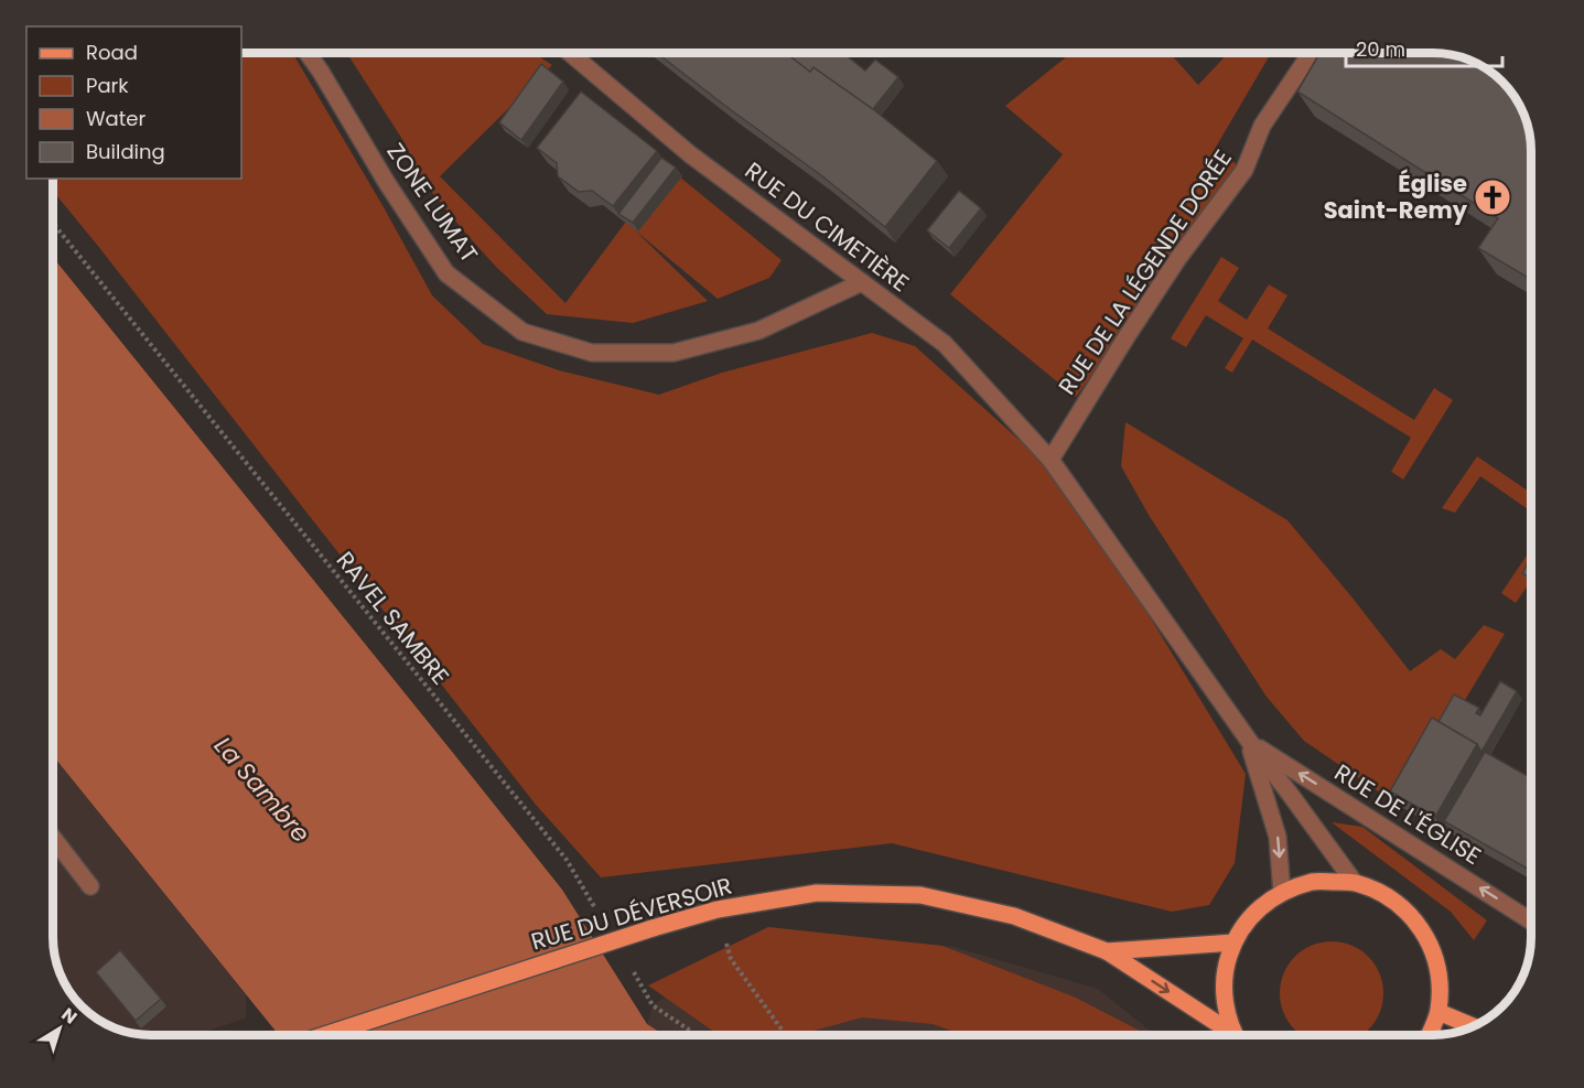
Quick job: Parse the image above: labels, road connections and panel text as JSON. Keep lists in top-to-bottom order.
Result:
{
  "streets": {
    "main road": ["RUE DU DÉVERSOIR"],
    "street": [
      "ZONE LUMAT",
      "RUE DU CIMETIÈRE",
      "RUE DE LA LÉGENDE DORÉE",
      "RUE DE L'ÉGLISE"
    ],
    "path": ["RAVEL SAMBRE"]
  },
  "crossings": [
    ["ZONE LUMAT", "RUE DU CIMETIÈRE"],
    ["RUE DU CIMETIÈRE", "RUE DE LA LÉGENDE DORÉE"],
    ["RUE DU CIMETIÈRE", "RUE DE L'ÉGLISE"],
    ["RUE DE LA LÉGENDE DORÉE", "RUE DE L'ÉGLISE"]
  ],
  "water": ["La Sambre"],
  "places": {
    "church": ["Église Saint-Remy"]
  },
  "legend": [
    "Road",
    "Park",
    "Water",
    "Building"
  ],
  "scale_bar": "20 m",
  "north": "top right"
}
